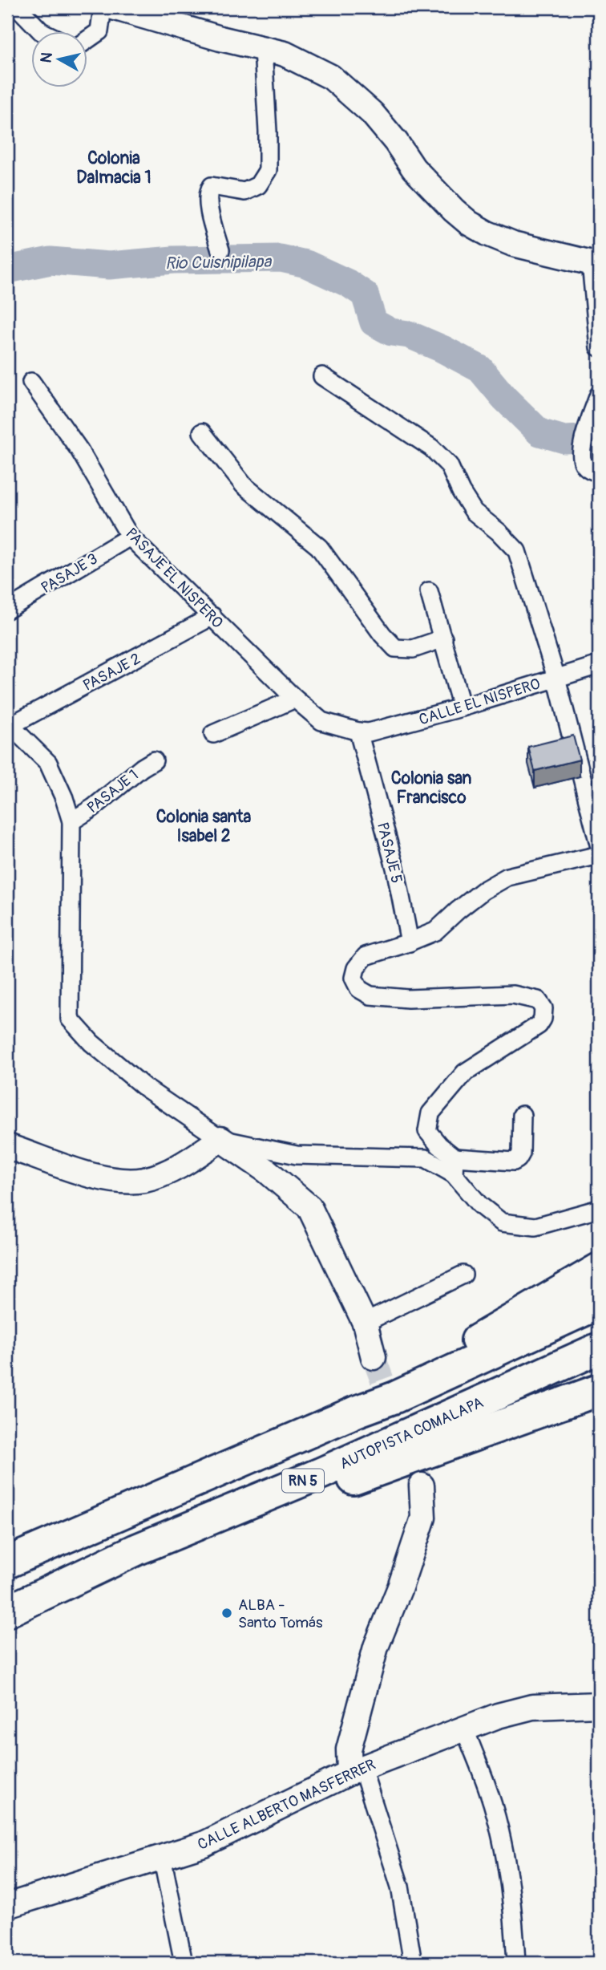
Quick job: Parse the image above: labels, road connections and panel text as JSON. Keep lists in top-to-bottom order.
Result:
{
  "streets": {
    "highway": ["AUTOPISTA COMALAPA", "RN 5"],
    "main road": ["CALLE ALBERTO MASFERRER"],
    "street": [
      "PASAJE 3",
      "PASAJE EL NISPERO",
      "PASAJE 2",
      "CALLE EL NISPERO",
      "PASAJE 1",
      "PASAJE 5"
    ]
  },
  "crossings": [
    ["PASAJE 3", "PASAJE EL NISPERO"],
    ["PASAJE EL NISPERO", "PASAJE 2"],
    ["PASAJE EL NISPERO", "CALLE EL NISPERO"],
    ["PASAJE EL NISPERO", "PASAJE 5"],
    ["CALLE EL NISPERO", "PASAJE 5"]
  ],
  "districts": ["Colonia Dalmacia 1", "Colonia san Francisco", "Colonia santa Isabel 2"],
  "water": ["Rio Cuisnipilapa"],
  "places": ["ALBA - Santo Tomás"],
  "north": "left"
}
